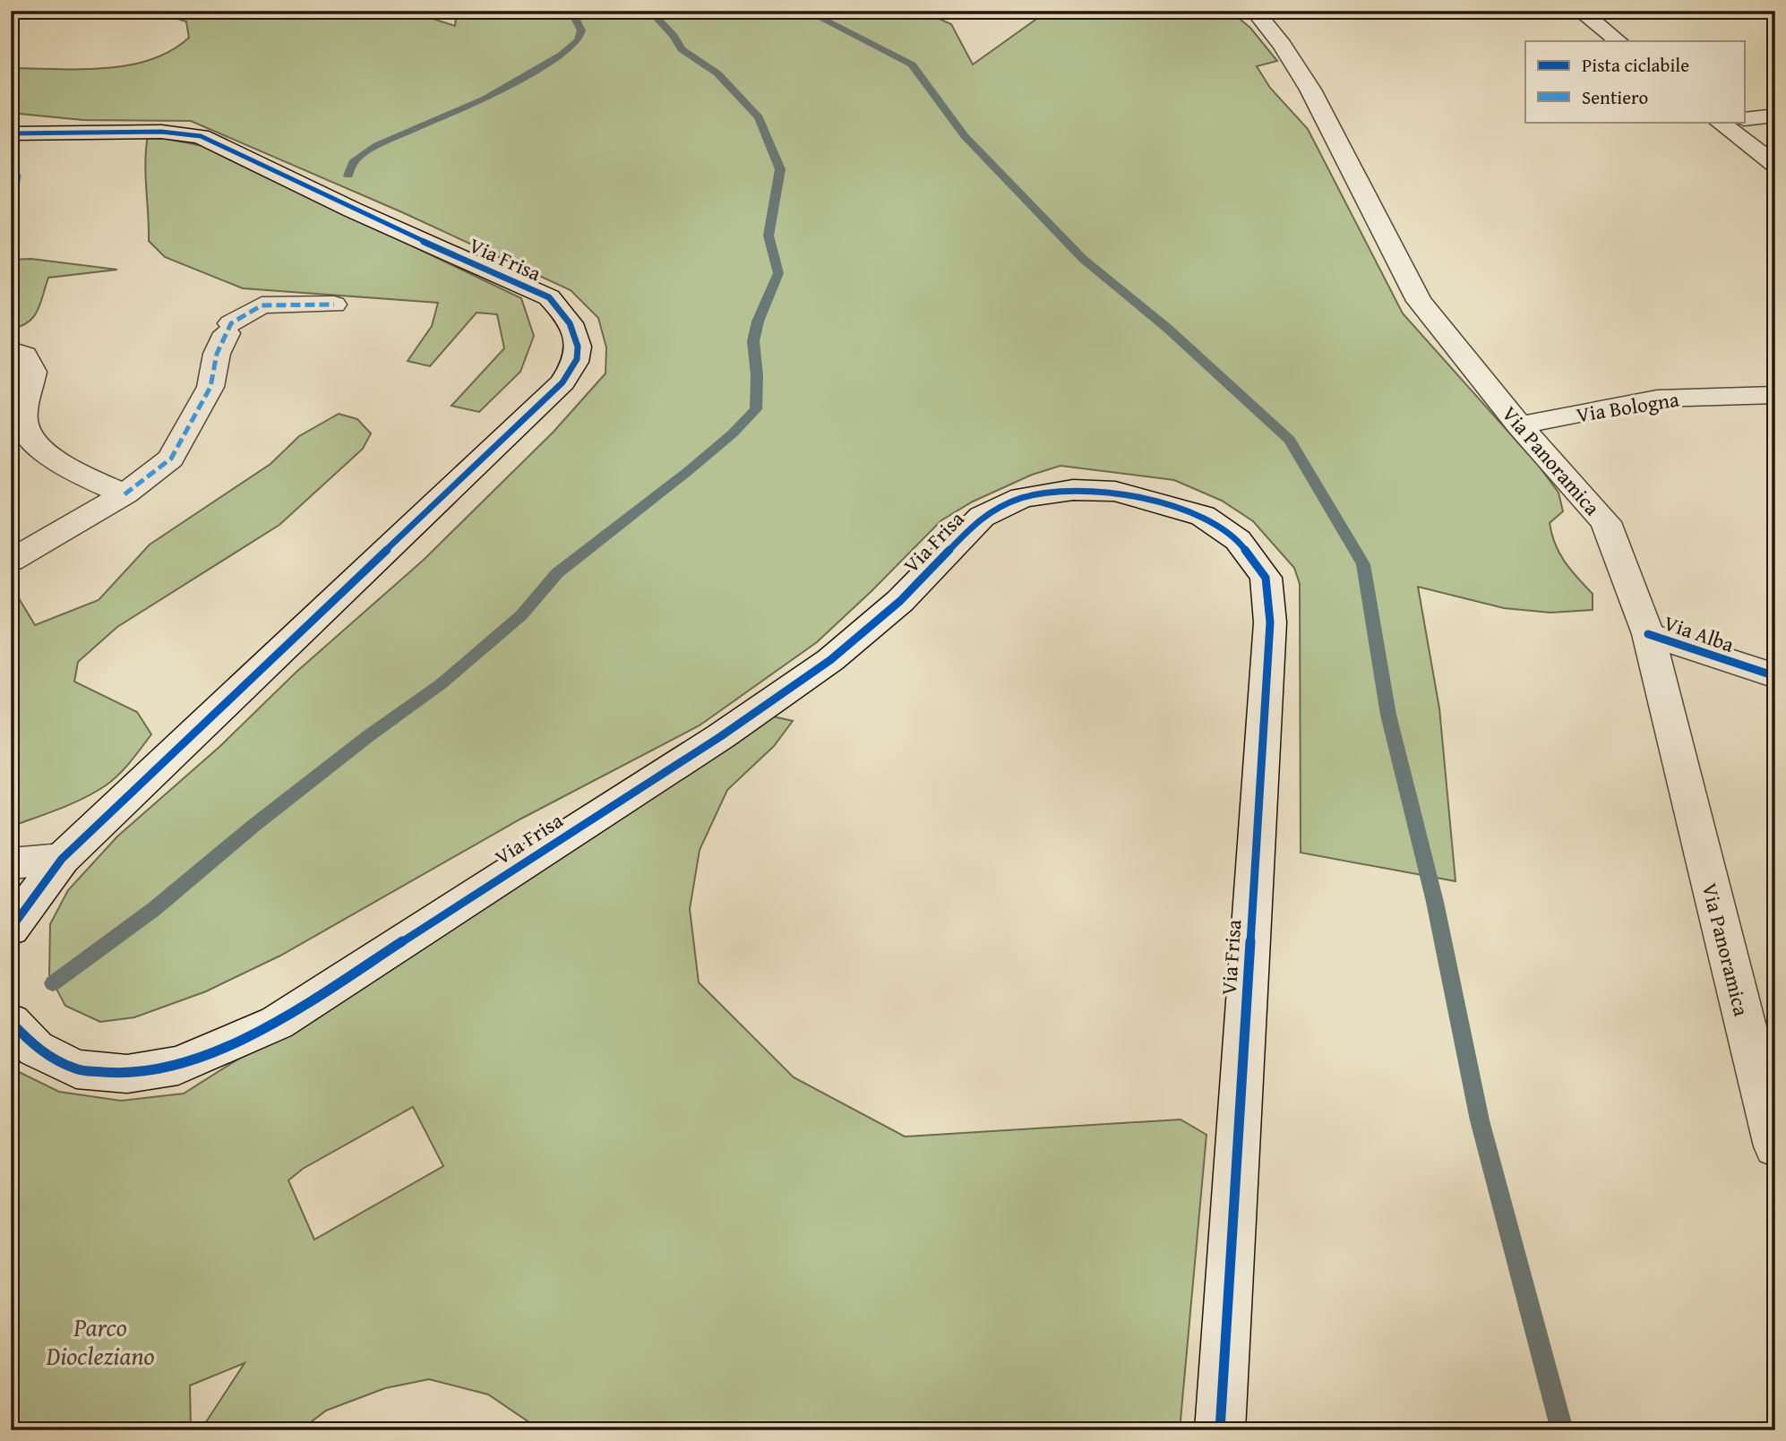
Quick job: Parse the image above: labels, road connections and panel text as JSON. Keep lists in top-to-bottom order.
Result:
{
  "streets": {
    "street": [
      "Via Frisa",
      "Via Bologna",
      "Via Panoramica",
      "Via Alba"
    ]
  },
  "crossings": [
    ["Via Bologna", "Via Panoramica"],
    ["Via Panoramica", "Via Alba"]
  ],
  "parks": ["Parco Diocleziano"],
  "legend": ["Pista ciclabile", "Sentiero"]
}
